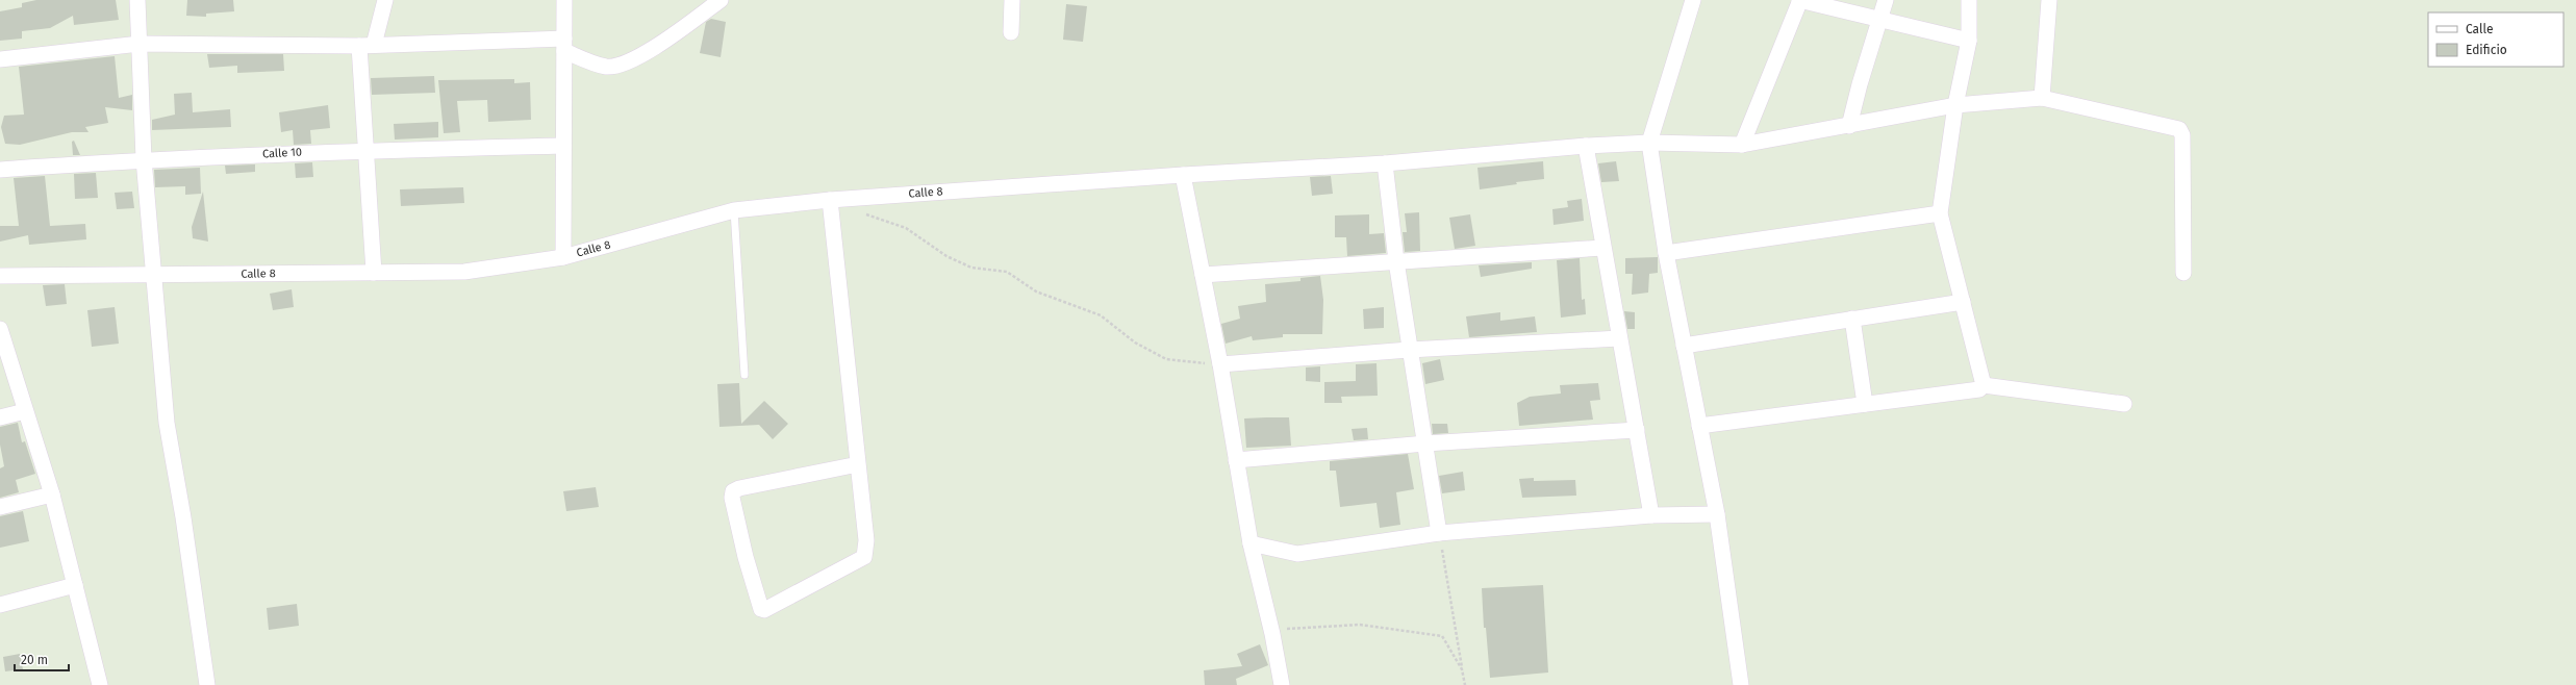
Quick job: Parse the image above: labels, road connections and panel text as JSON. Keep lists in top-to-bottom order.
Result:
{
  "streets": {
    "street": ["Calle 10", "Calle 8"]
  },
  "legend": ["Calle", "Edificio"],
  "scale_bar": "20 m"
}
